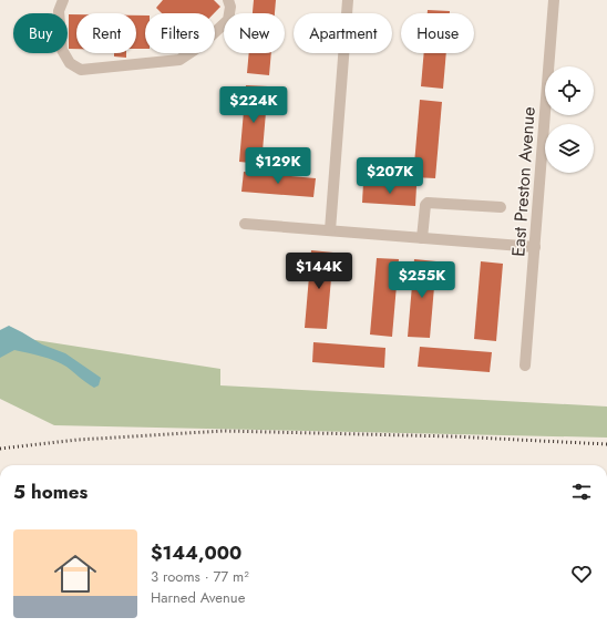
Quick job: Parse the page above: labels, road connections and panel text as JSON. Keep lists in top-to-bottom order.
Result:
{
  "streets": {
    "street": ["East Preston Avenue"]
  },
  "page": {
    "chip": [
      "Buy",
      "Rent",
      "Filters",
      "New",
      "Apartment",
      "House"
    ],
    "price": [
      "$224K",
      "$129K",
      "$207K",
      "$144K",
      "$255K"
    ],
    "heading": "5 homes",
    "list": [
      {
        "name": "$144,000",
        "note": "3 rooms · 77 m² · Harned Avenue"
      }
    ]
  }
}
